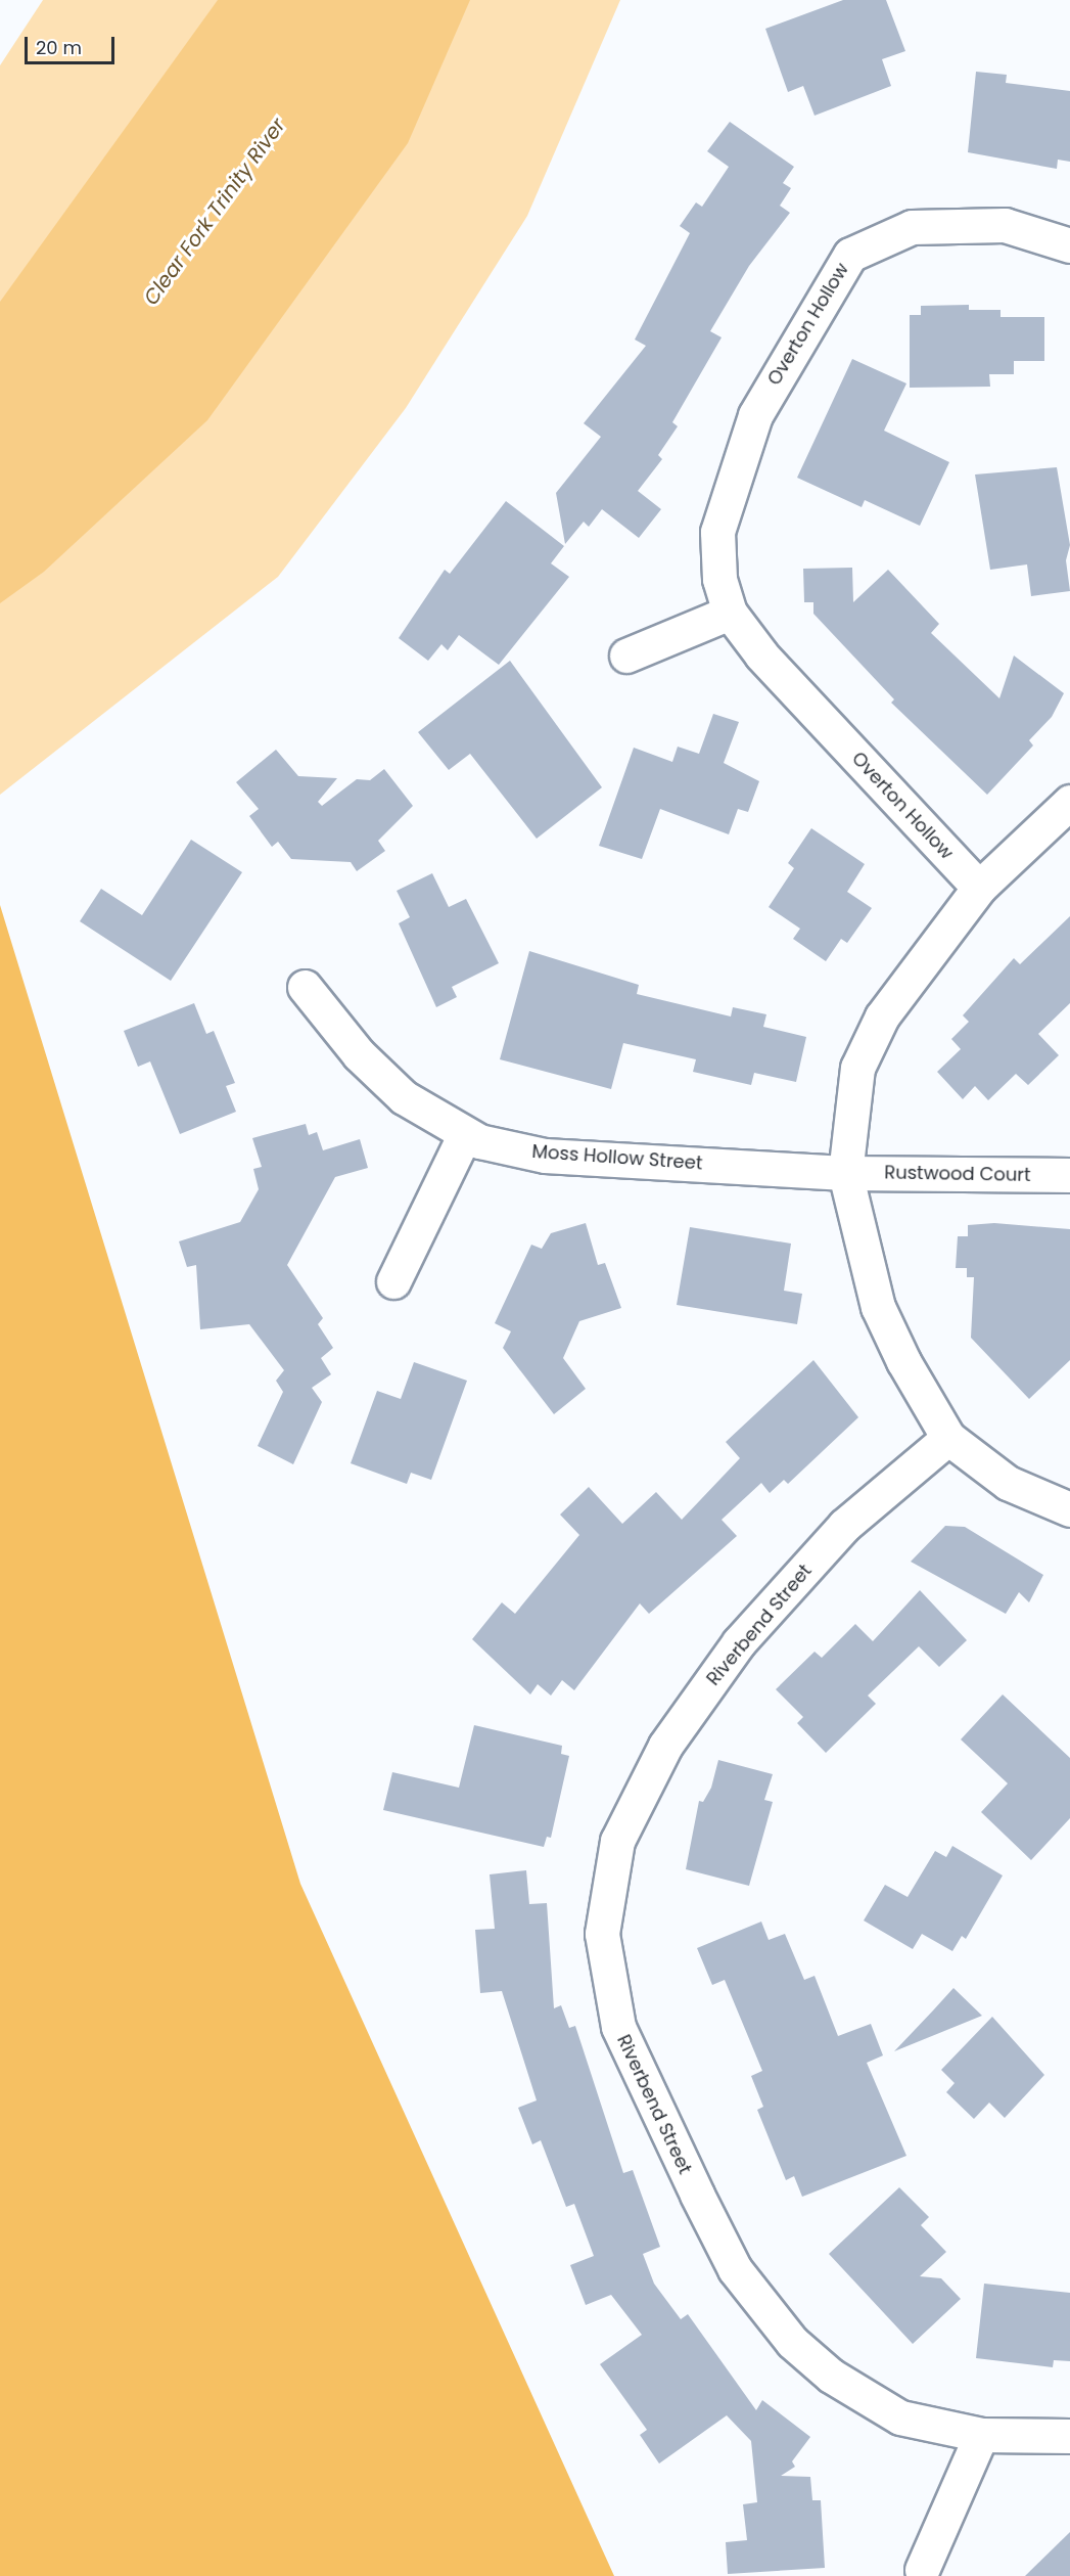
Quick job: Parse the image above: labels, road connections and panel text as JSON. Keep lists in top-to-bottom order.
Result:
{
  "streets": {
    "street": [
      "Overton Hollow",
      "Moss Hollow Street",
      "Rustwood Court",
      "Riverbend Street"
    ]
  },
  "crossings": [
    ["Moss Hollow Street", "Rustwood Court"]
  ],
  "water": ["Clear Fork Trinity River"],
  "scale_bar": "20 m"
}
